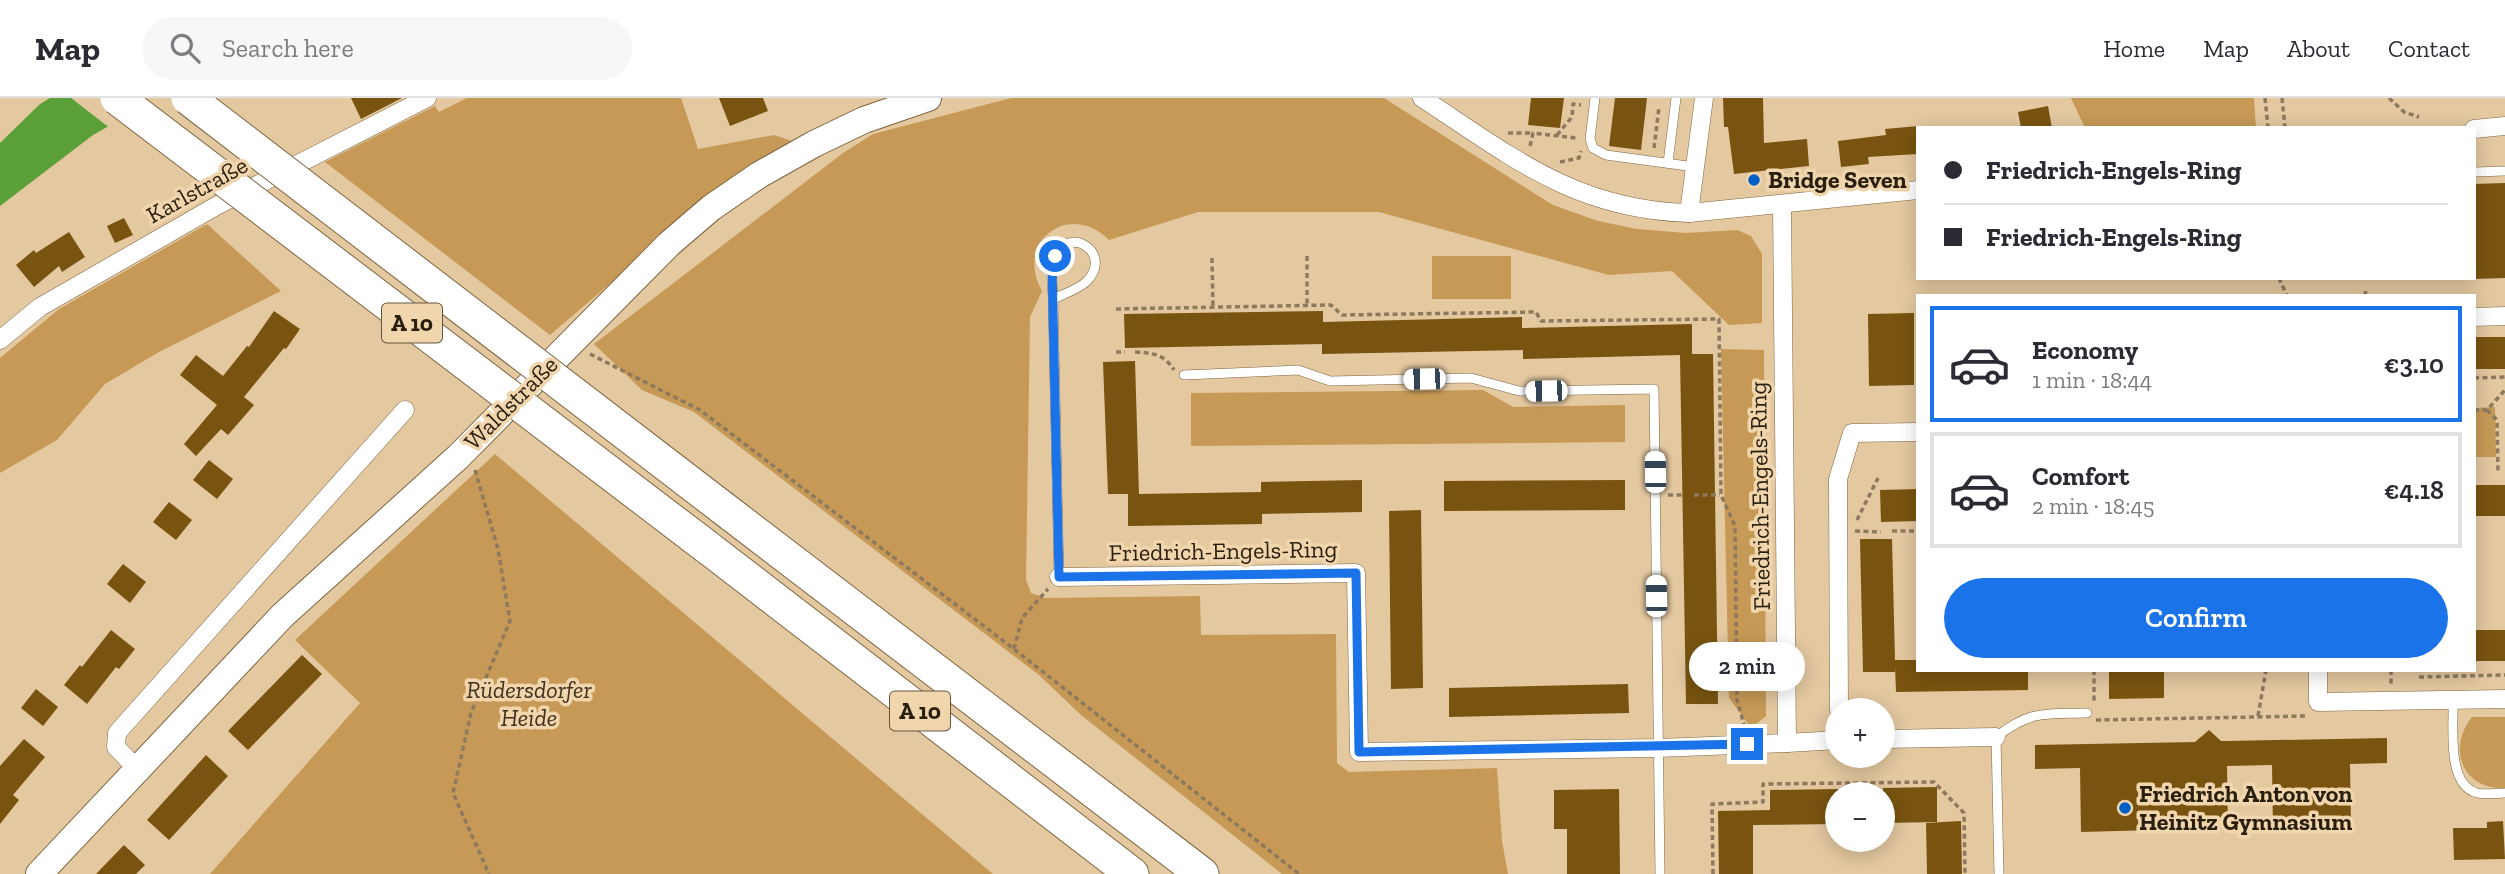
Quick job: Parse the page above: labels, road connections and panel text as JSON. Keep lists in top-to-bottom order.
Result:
{
  "streets": {
    "highway": ["A 10"],
    "street": ["Karlstraße", "Waldstraße", "Friedrich-Engels-Ring"]
  },
  "parks": ["Rüdersdorfer Heide"],
  "places": ["Bridge Seven", "Friedrich Anton von Heinitz Gymnasium"],
  "page": {
    "header": "Map",
    "search": "Search here",
    "nav": [
      "Home",
      "Map",
      "About",
      "Contact"
    ],
    "banner": ["Friedrich-Engels-Ring", "Friedrich-Engels-Ring"],
    "list": [
      {
        "name": "Economy",
        "note": "1 min · 18:44",
        "value": "€3.10"
      },
      {
        "name": "Comfort",
        "note": "2 min · 18:45",
        "value": "€4.18"
      }
    ],
    "buttons": "Confirm",
    "bubble": "2 min",
    "map_buttons": ["+", "−"]
  }
}
